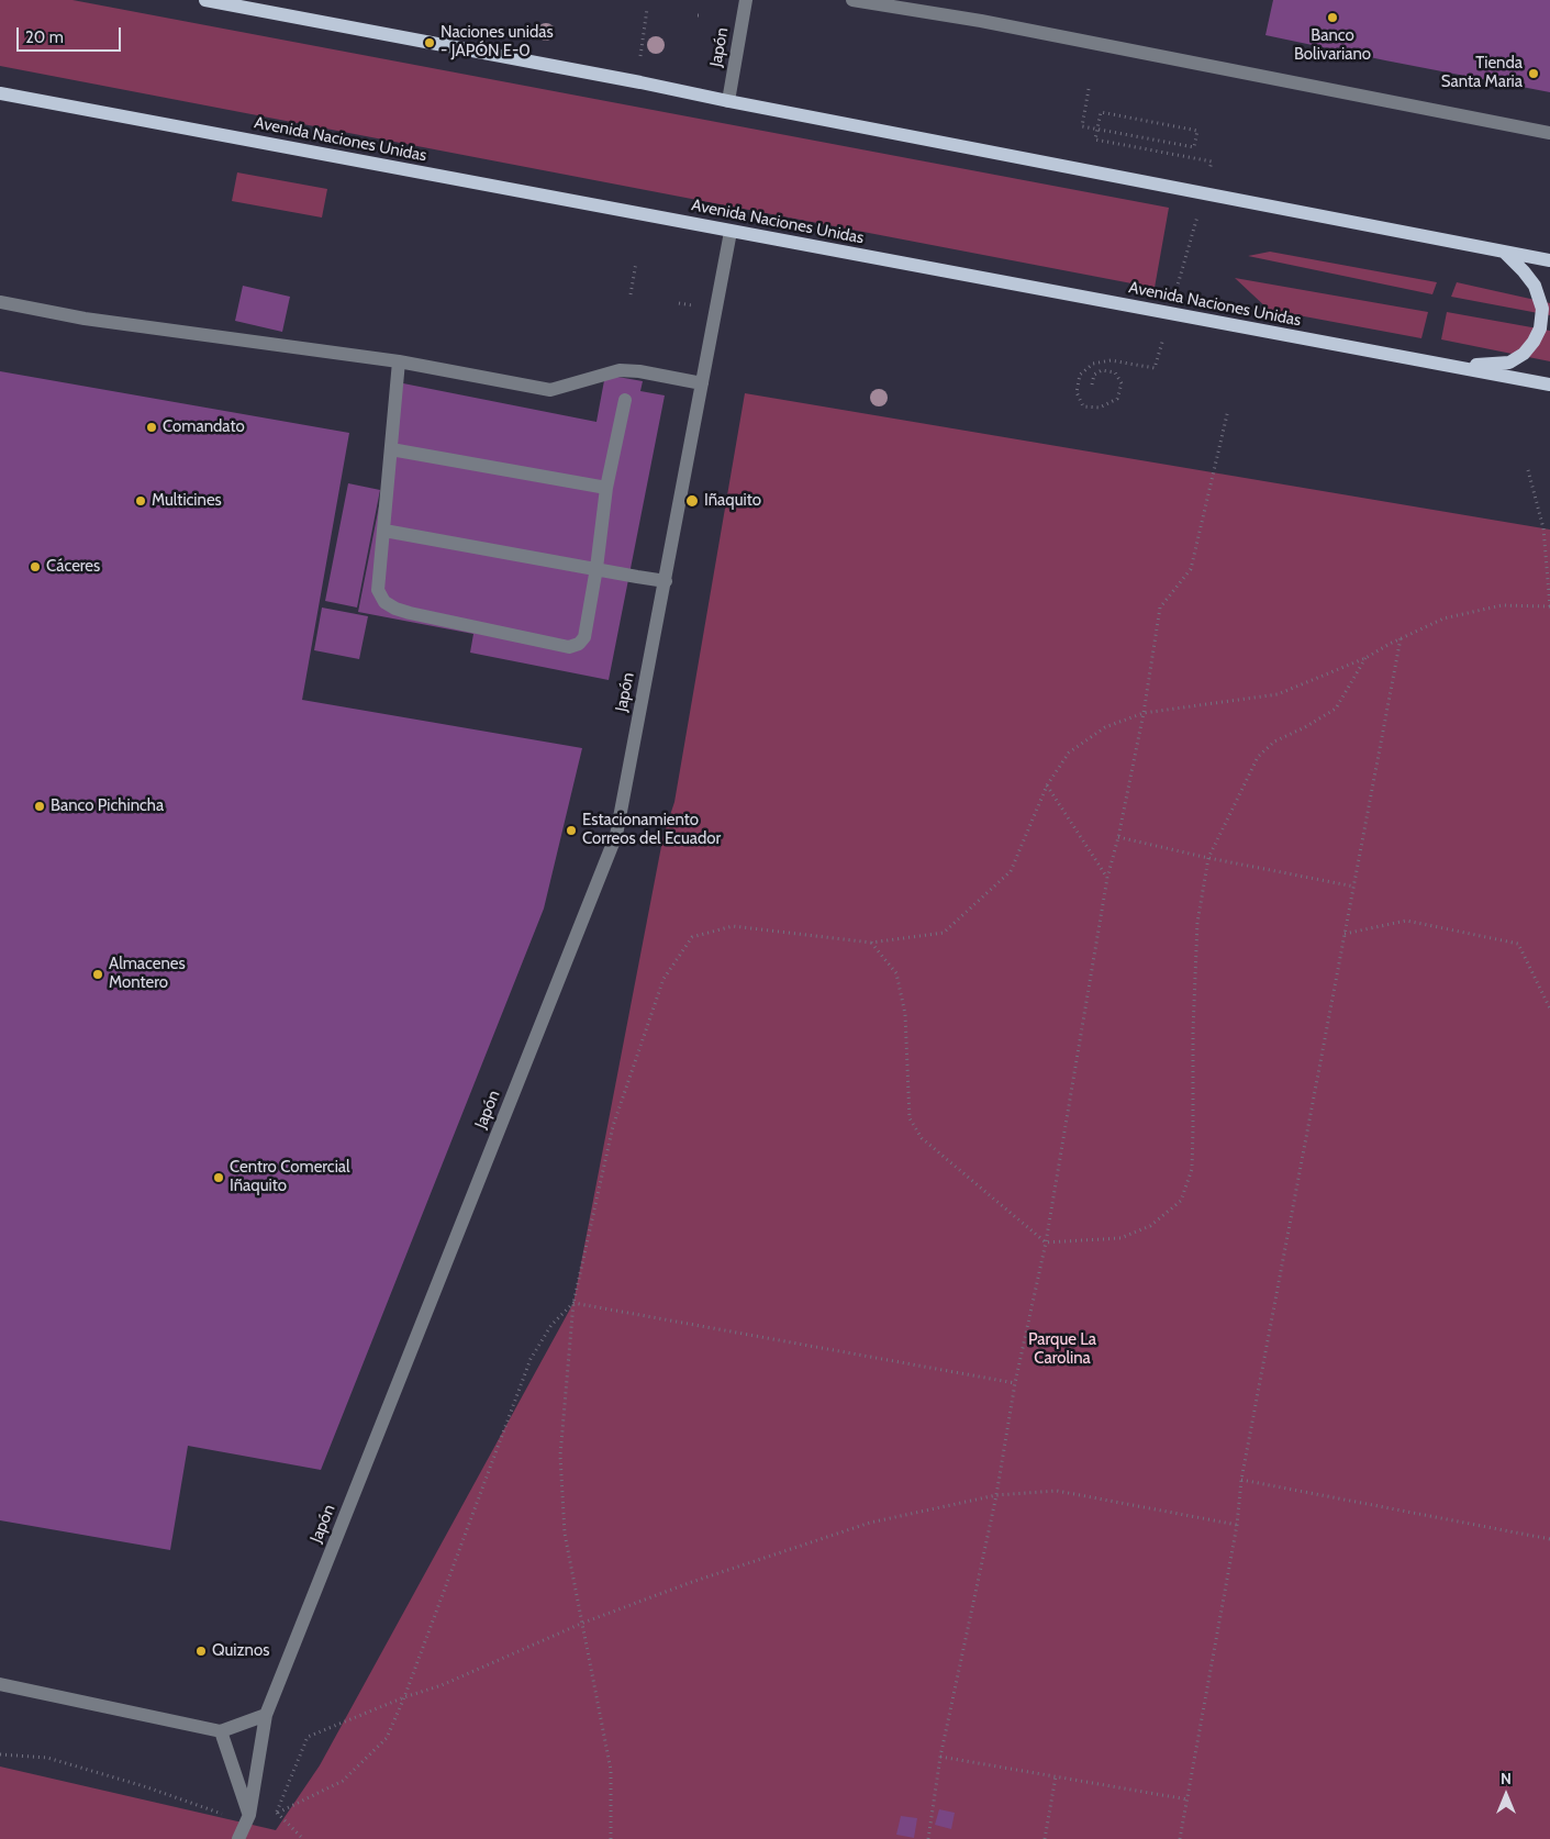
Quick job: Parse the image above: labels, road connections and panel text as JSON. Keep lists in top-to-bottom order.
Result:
{
  "streets": {
    "main road": ["Avenida Naciones Unidas"],
    "street": ["Japón"]
  },
  "crossings": [
    ["Japón", "Avenida Naciones Unidas"]
  ],
  "parks": ["Parque La Carolina"],
  "places": [
    "Banco Bolivariano",
    "Naciones unidas - JAPÓN E-0",
    "Tienda Santa Maria",
    "Comandato",
    "Multicines",
    "Iñaquito",
    "Cáceres",
    "Banco Pichincha",
    "Estacionamiento Correos del Ecuador",
    "Almacenes Montero",
    "Centro Comercial Iñaquito",
    "Quiznos"
  ],
  "scale_bar": "20 m",
  "north": "top"
}
